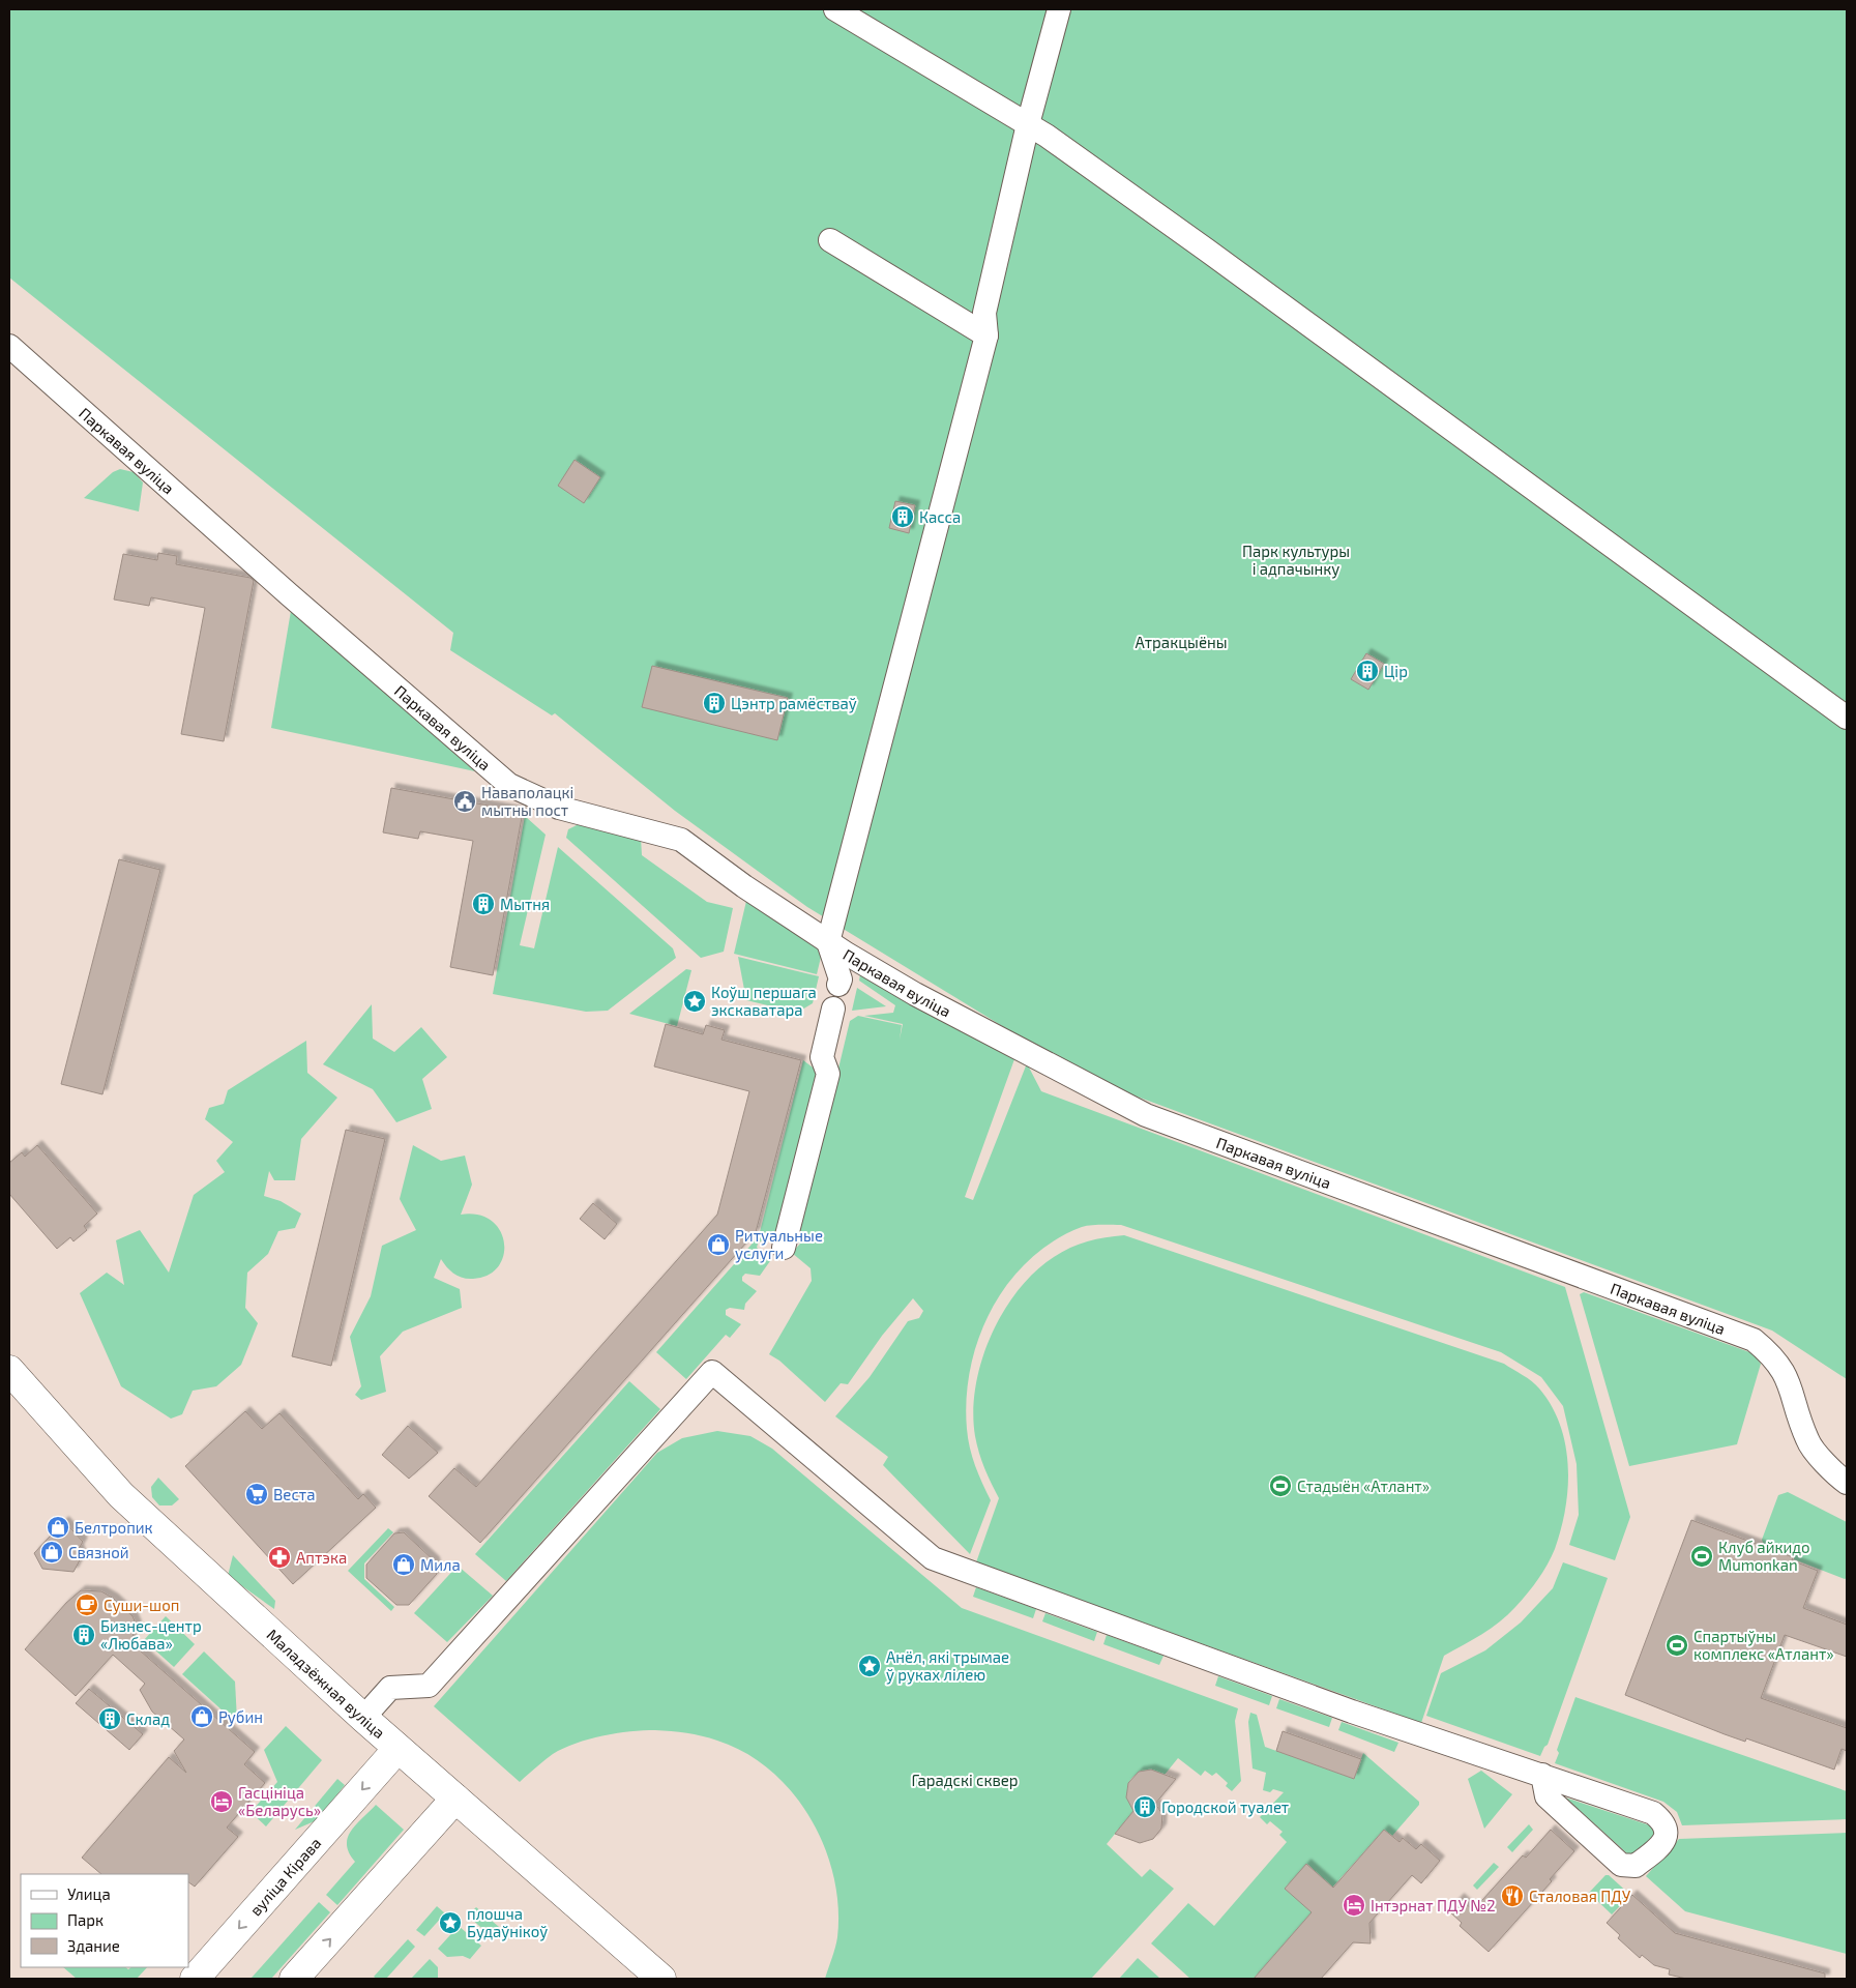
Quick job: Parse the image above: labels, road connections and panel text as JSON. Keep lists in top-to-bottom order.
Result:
{
  "streets": {
    "main road": ["Маладзёжная вуліца", "вуліца Кірава"],
    "street": ["Паркавая вуліца"]
  },
  "crossings": [
    ["Маладзёжная вуліца", "вуліца Кірава"]
  ],
  "parks": ["Парк культуры і адпачынку", "Атракцыёны", "Гарадскі сквер"],
  "places": {
    "building": [
      "Касса",
      "Цір",
      "Цэнтр рамёстваў",
      "Мытня",
      "Бизнес-центр «Любава»",
      "Склад",
      "Городской туалет"
    ],
    "public building": ["Наваполацкі мытны пост"],
    "place": ["Коўш першага экскаватара", "Анёл, які трымае ў руках лілею", "плошча Будаўнікоў"],
    "shop": [
      "Ритуальные услуги",
      "Белтропик",
      "Связной",
      "Мила",
      "Рубин"
    ],
    "sports": ["Стадыён «Атлант»", "Клуб айкидо Mumonkan", "Спартыўны комплекс «Атлант»"],
    "supermarket": ["Веста"],
    "pharmacy": ["Аптэка"],
    "cafe": ["Суши-шоп"],
    "hotel": ["Гасцініца «Беларусь»", "Інтэрнат ПДУ №2"],
    "restaurant": ["Сталовая ПДУ"]
  },
  "legend": ["Улица", "Парк", "Здание"]
}
